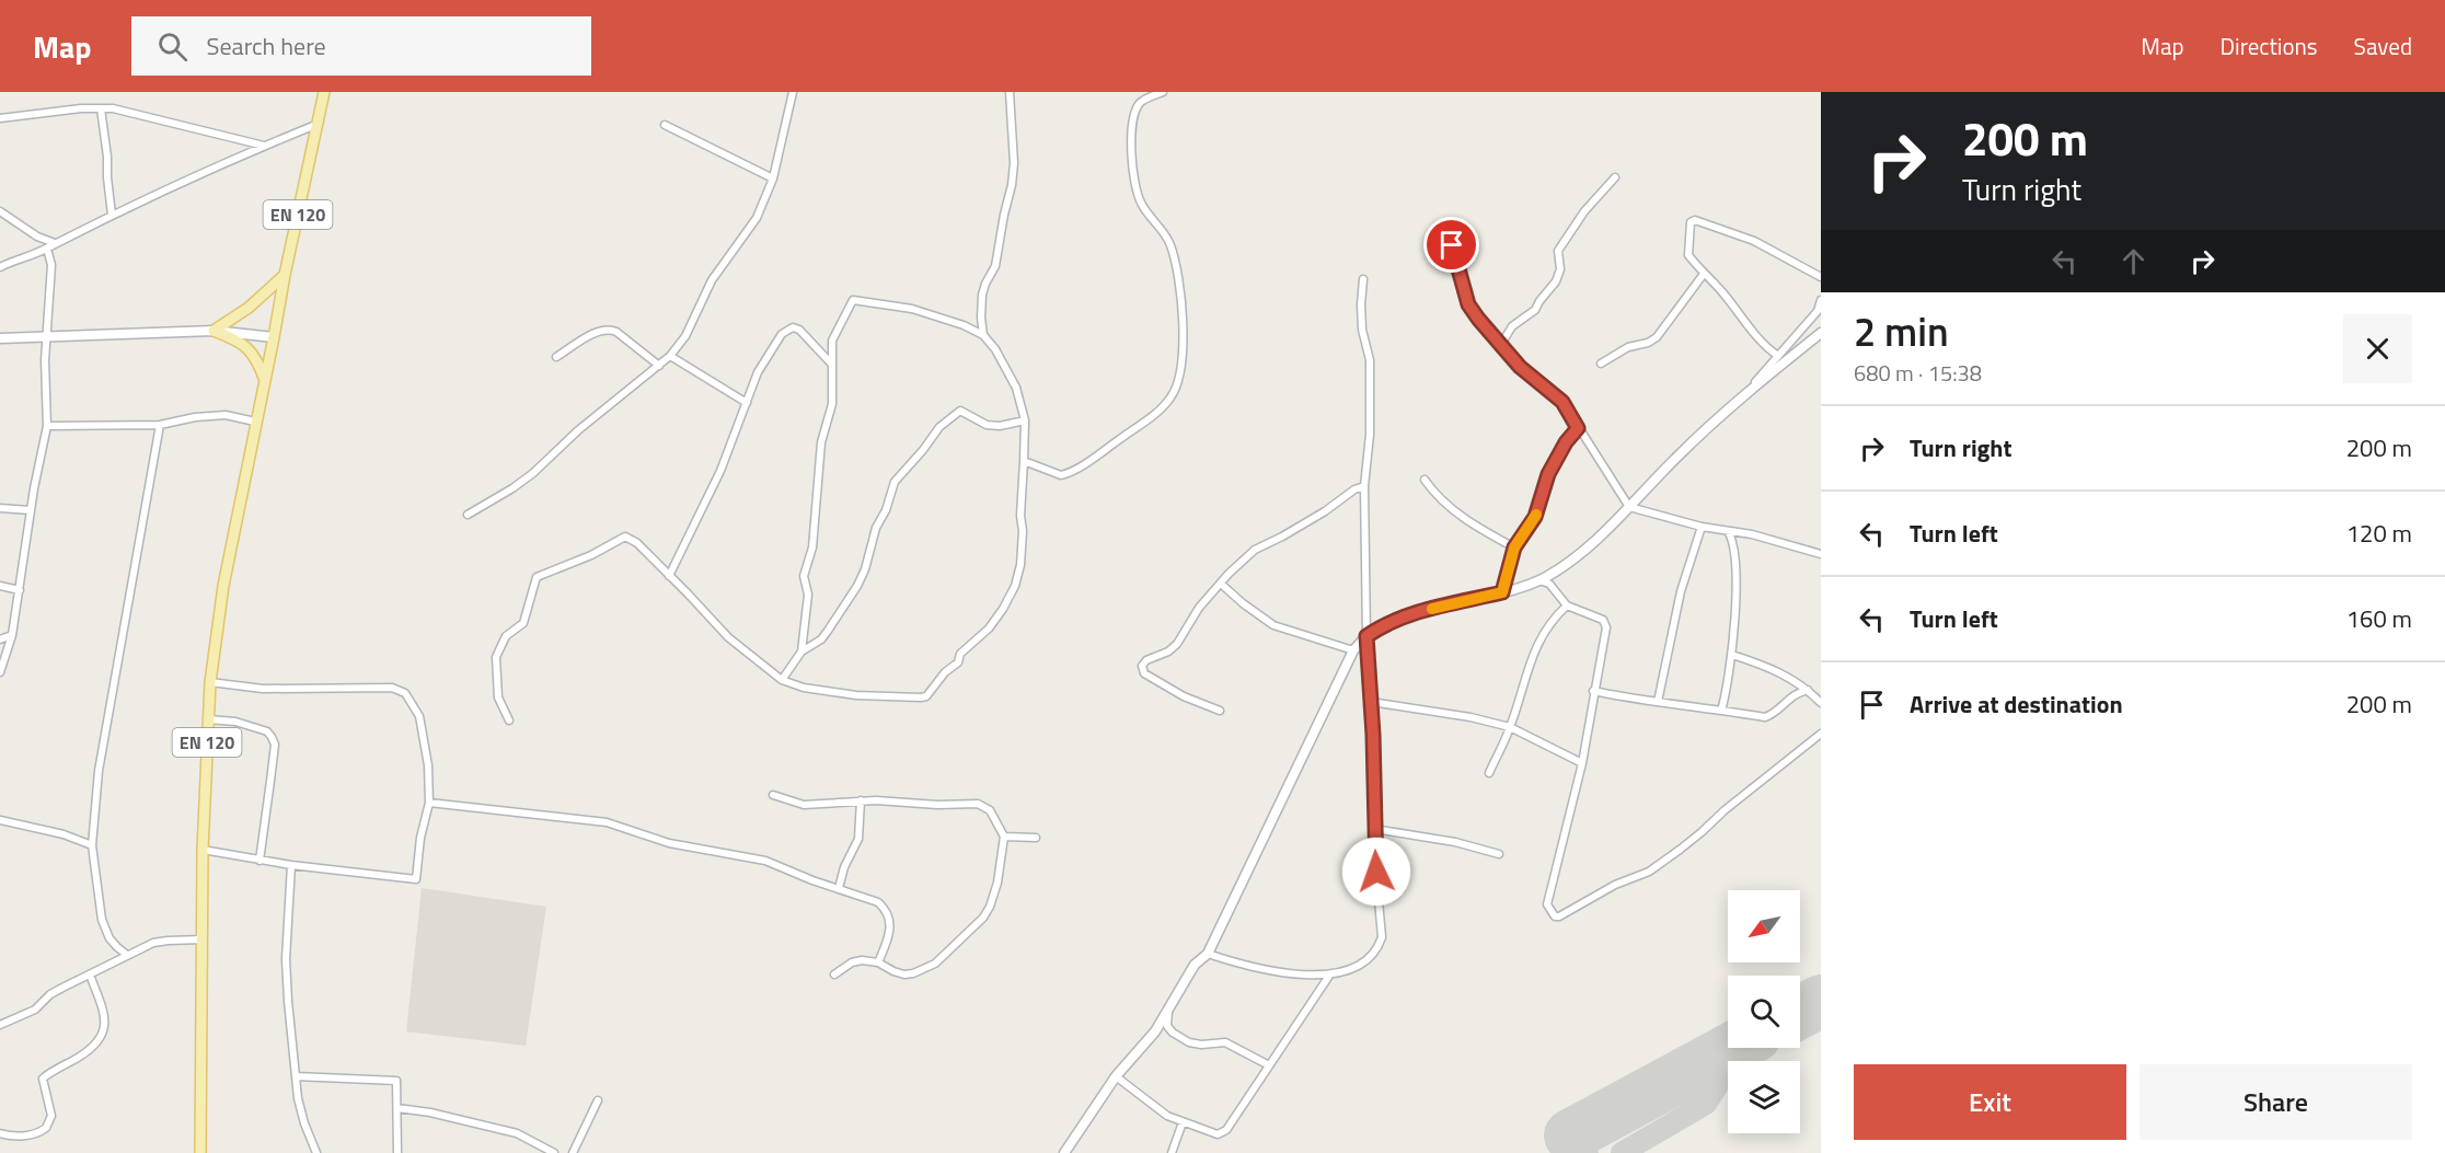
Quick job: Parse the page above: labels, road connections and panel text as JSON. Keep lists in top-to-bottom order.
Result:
{
  "streets": {
    "main road": ["EN 120"]
  },
  "north": "bottom left",
  "page": {
    "header": "Map",
    "search": "Search here",
    "nav": ["Map", "Directions", "Saved"],
    "turn": ["200 m", "Turn right"],
    "heading": ["2 min", "680 m · 15:38"],
    "list": [
      {
        "name": "Turn right",
        "value": "200 m"
      },
      {
        "name": "Turn left",
        "value": "120 m"
      },
      {
        "name": "Turn left",
        "value": "160 m"
      },
      {
        "name": "Arrive at destination",
        "value": "200 m"
      }
    ],
    "buttons": ["Exit", "Share"]
  }
}
